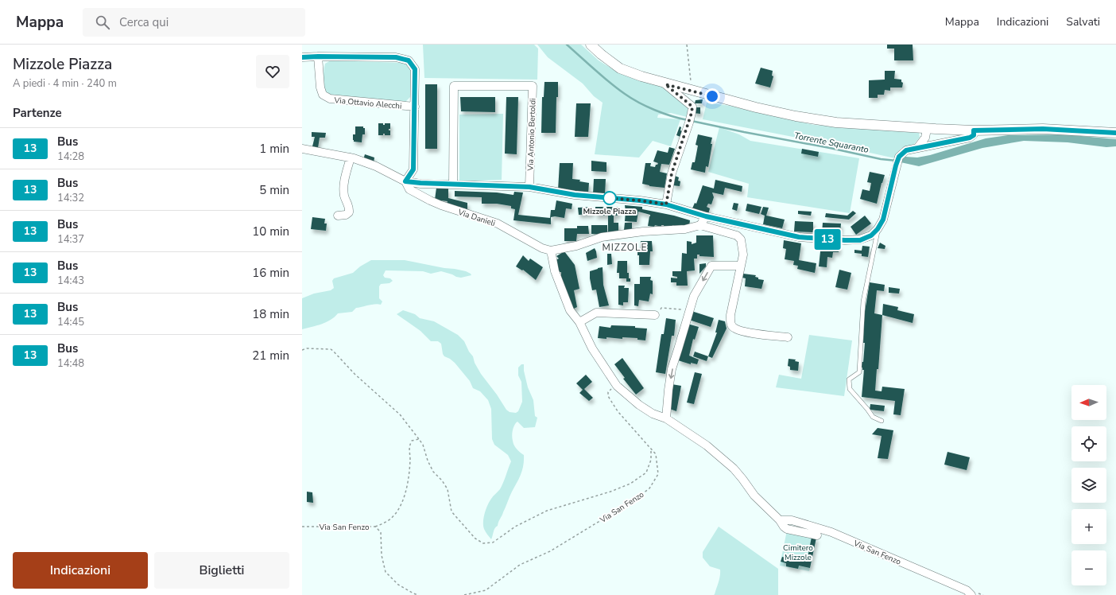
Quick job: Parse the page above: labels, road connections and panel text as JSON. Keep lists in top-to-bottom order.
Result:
{
  "streets": {
    "street": [
      "Via Ottavio Alecchi",
      "Via Antonio Bertoldi",
      "Via Danieli",
      "Via San Fenzo"
    ]
  },
  "districts": ["MIZZOLE"],
  "water": ["Torrente Squaranto"],
  "parks": ["Cimitero Mizzole"],
  "places": ["Mizzole Piazza"],
  "lines": ["bus line 13"],
  "north": "left",
  "page": {
    "header": "Mappa",
    "search": "Cerca qui",
    "nav": ["Mappa", "Indicazioni", "Salvati"],
    "heading": [
      ["Mizzole Piazza", "A piedi · 4 min · 240 m"],
      "Partenze"
    ],
    "on_map": "13",
    "list": [
      {
        "mark": "13",
        "name": "Bus",
        "note": "14:28",
        "value": "1 min"
      },
      {
        "mark": "13",
        "name": "Bus",
        "note": "14:32",
        "value": "5 min"
      },
      {
        "mark": "13",
        "name": "Bus",
        "note": "14:37",
        "value": "10 min"
      },
      {
        "mark": "13",
        "name": "Bus",
        "note": "14:43",
        "value": "16 min"
      },
      {
        "mark": "13",
        "name": "Bus",
        "note": "14:45",
        "value": "18 min"
      },
      {
        "mark": "13",
        "name": "Bus",
        "note": "14:48",
        "value": "21 min"
      }
    ],
    "map_buttons": ["+", "−"],
    "buttons": ["Indicazioni", "Biglietti"]
  }
}
